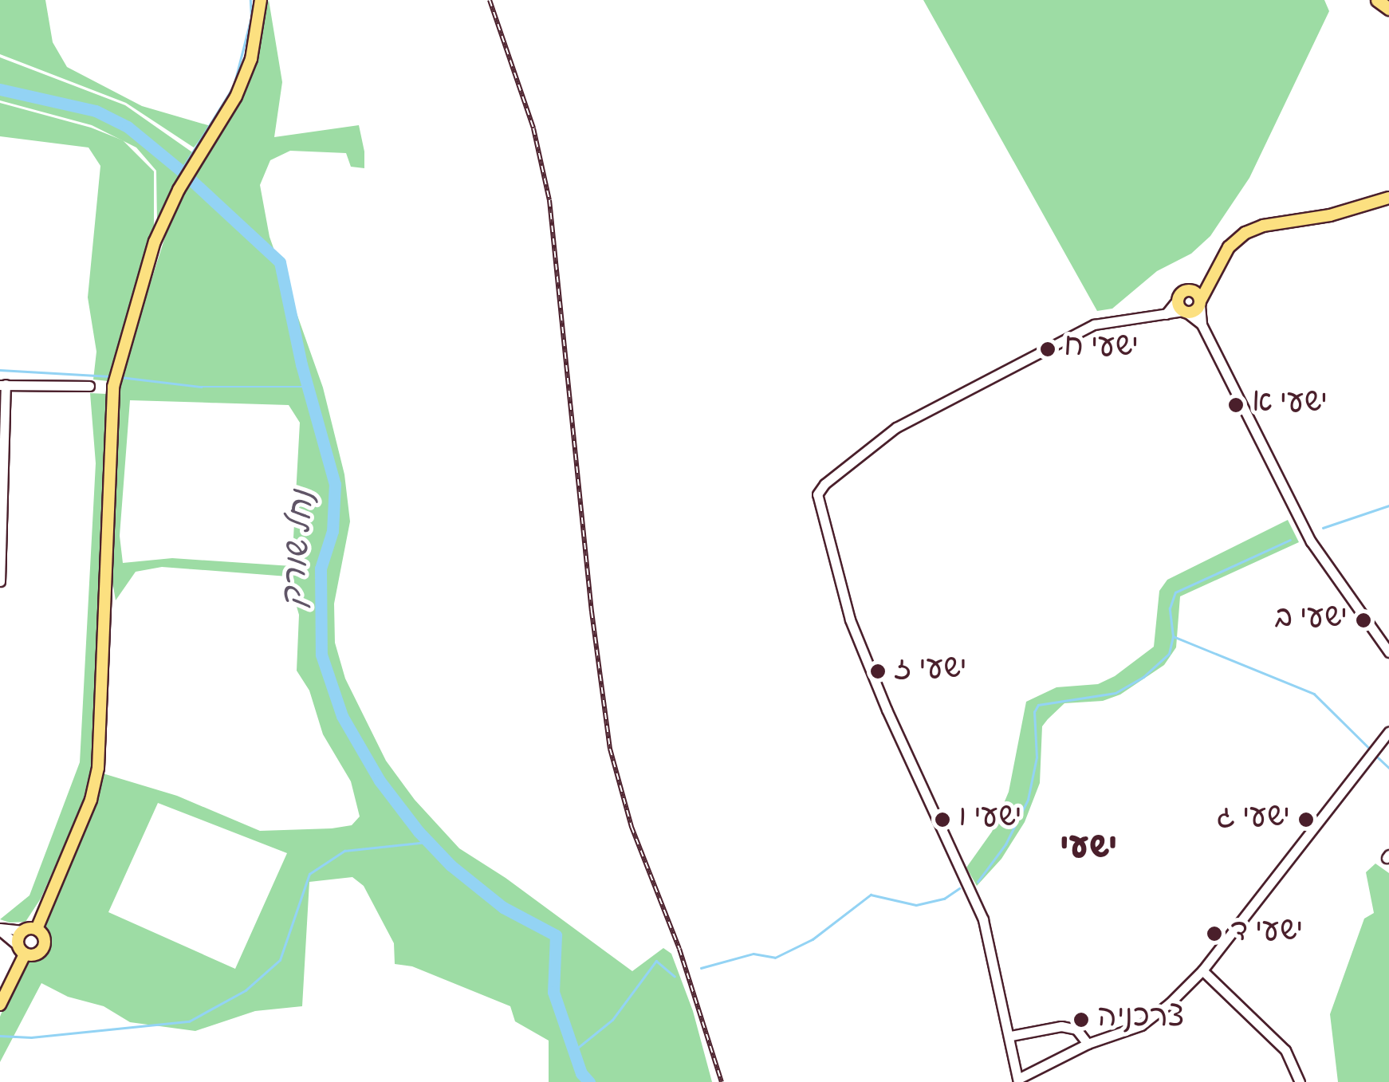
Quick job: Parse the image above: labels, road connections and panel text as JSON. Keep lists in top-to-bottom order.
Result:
{
  "districts": ["ישעי"],
  "water": ["נחל שורק"],
  "places": [
    "ישעי ח",
    "ישעי א",
    "ישעי ב",
    "ישעי ז",
    "ישעי ו",
    "ישעי ג",
    "ישעי ד",
    "צרכניה"
  ]
}
